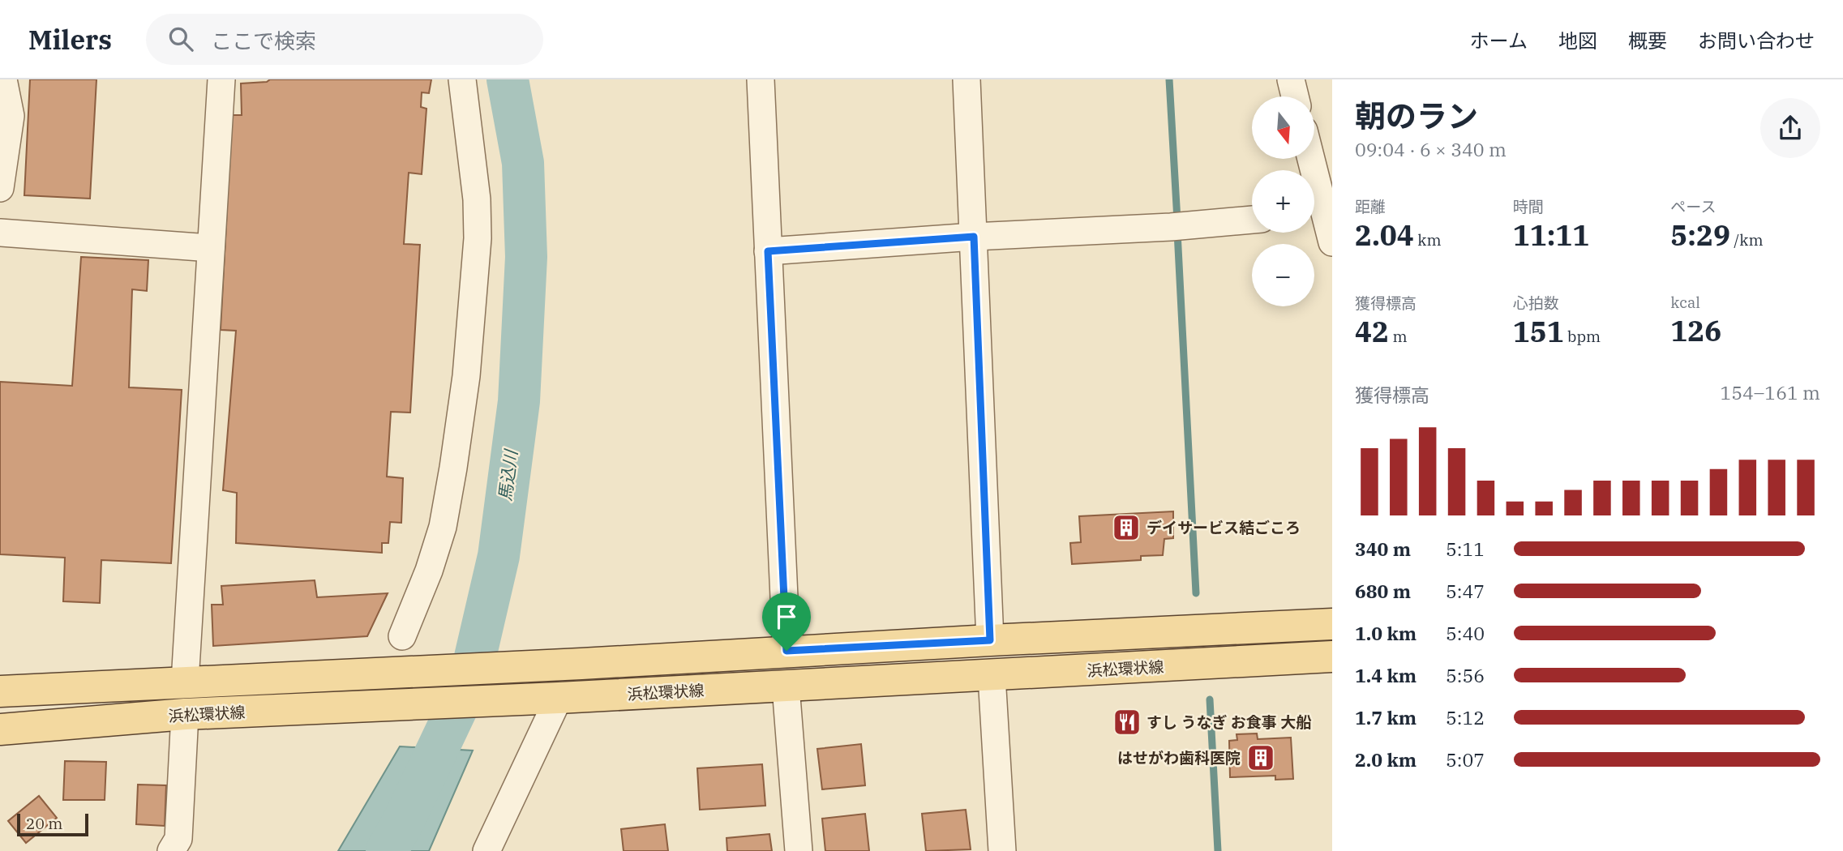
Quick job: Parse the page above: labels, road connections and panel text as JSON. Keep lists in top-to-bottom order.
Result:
{
  "streets": {
    "main road": ["浜松環状線"]
  },
  "water": ["馬込川"],
  "places": {
    "building": ["デイサービス結ごころ", "はせがわ歯科医院"],
    "restaurant": ["すし うなぎ お食事 大船"]
  },
  "scale_bar": "20 m",
  "north": "bottom",
  "page": {
    "header": "Milers",
    "search": "ここで検索",
    "nav": [
      "ホーム",
      "地図",
      "概要",
      "お問い合わせ"
    ],
    "heading": ["朝のラン", "09:04 · 6 × 340 m"],
    "map_buttons": ["+", "−"],
    "stats": [
      ["距離", "2.04 km"],
      ["時間", "11:11"],
      ["ペース", "5:29 /km"],
      ["獲得標高", "42 m"],
      ["心拍数", "151 bpm"],
      ["kcal", "126"]
    ],
    "chart": ["獲得標高", "154–161 m"],
    "list": [
      {
        "name": "340 m",
        "note": "5:11"
      },
      {
        "name": "680 m",
        "note": "5:47"
      },
      {
        "name": "1.0 km",
        "note": "5:40"
      },
      {
        "name": "1.4 km",
        "note": "5:56"
      },
      {
        "name": "1.7 km",
        "note": "5:12"
      },
      {
        "name": "2.0 km",
        "note": "5:07"
      }
    ],
    "scale": "20 m"
  }
}
